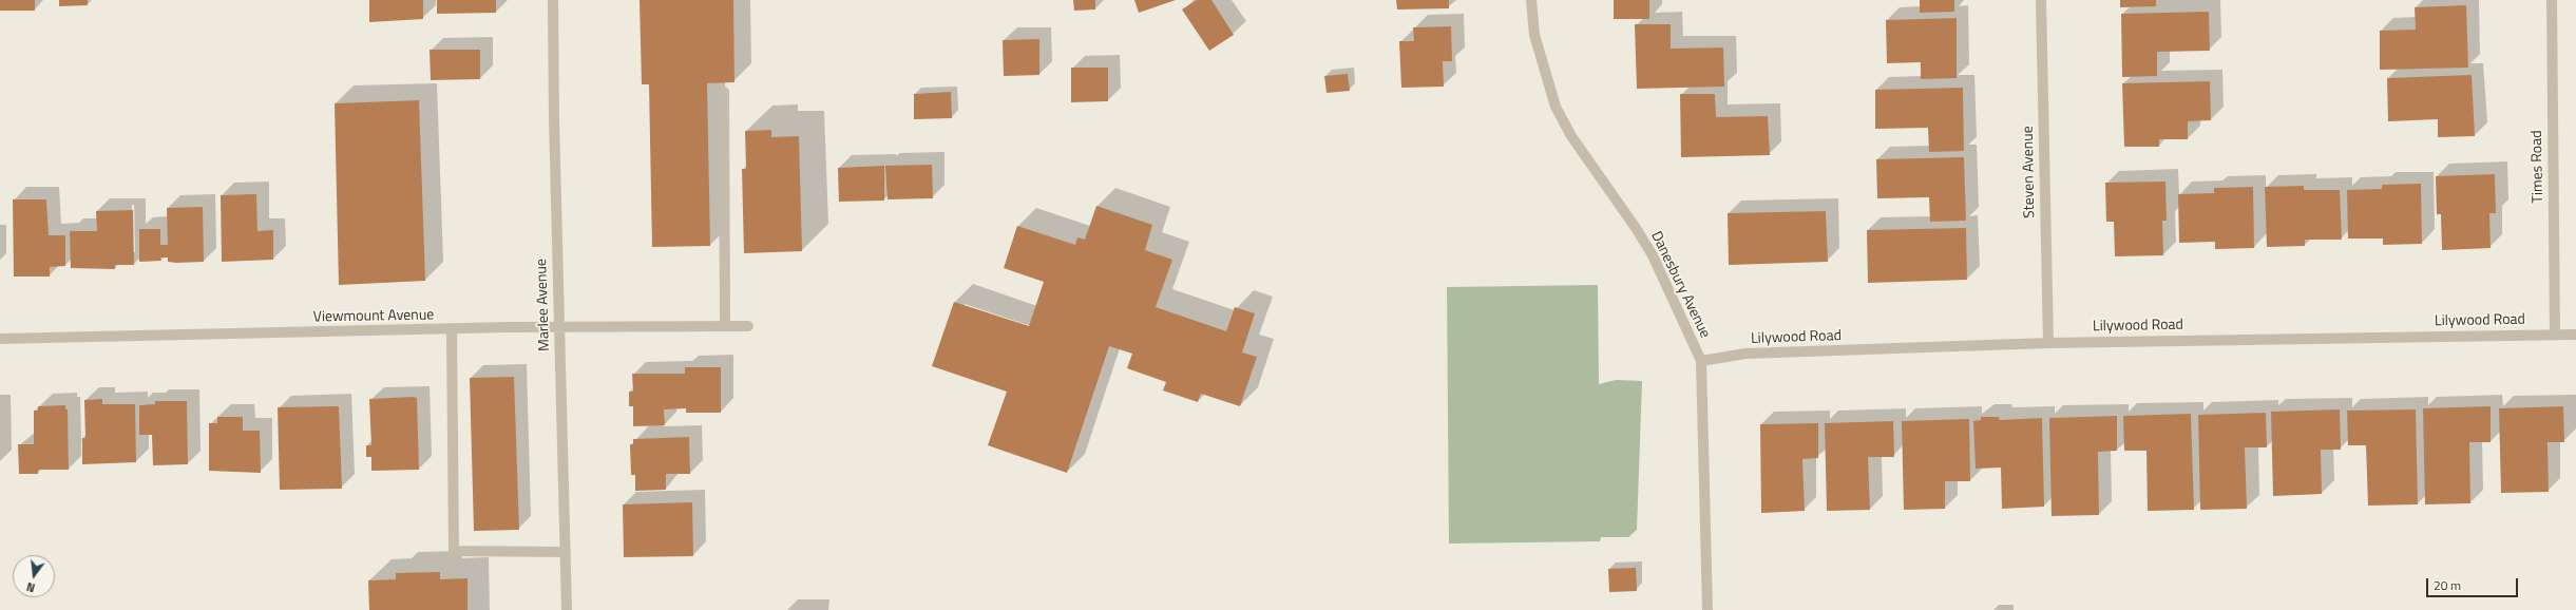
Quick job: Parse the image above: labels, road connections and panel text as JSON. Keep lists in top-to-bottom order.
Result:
{
  "streets": {
    "street": [
      "Times Road",
      "Steven Avenue",
      "Danesbury Avenue",
      "Marlee Avenue",
      "Viewmount Avenue",
      "Lilywood Road"
    ]
  },
  "crossings": [
    ["Times Road", "Lilywood Road"],
    ["Steven Avenue", "Lilywood Road"],
    ["Danesbury Avenue", "Lilywood Road"],
    ["Marlee Avenue", "Viewmount Avenue"]
  ],
  "scale_bar": "20 m",
  "north": "bottom"
}
